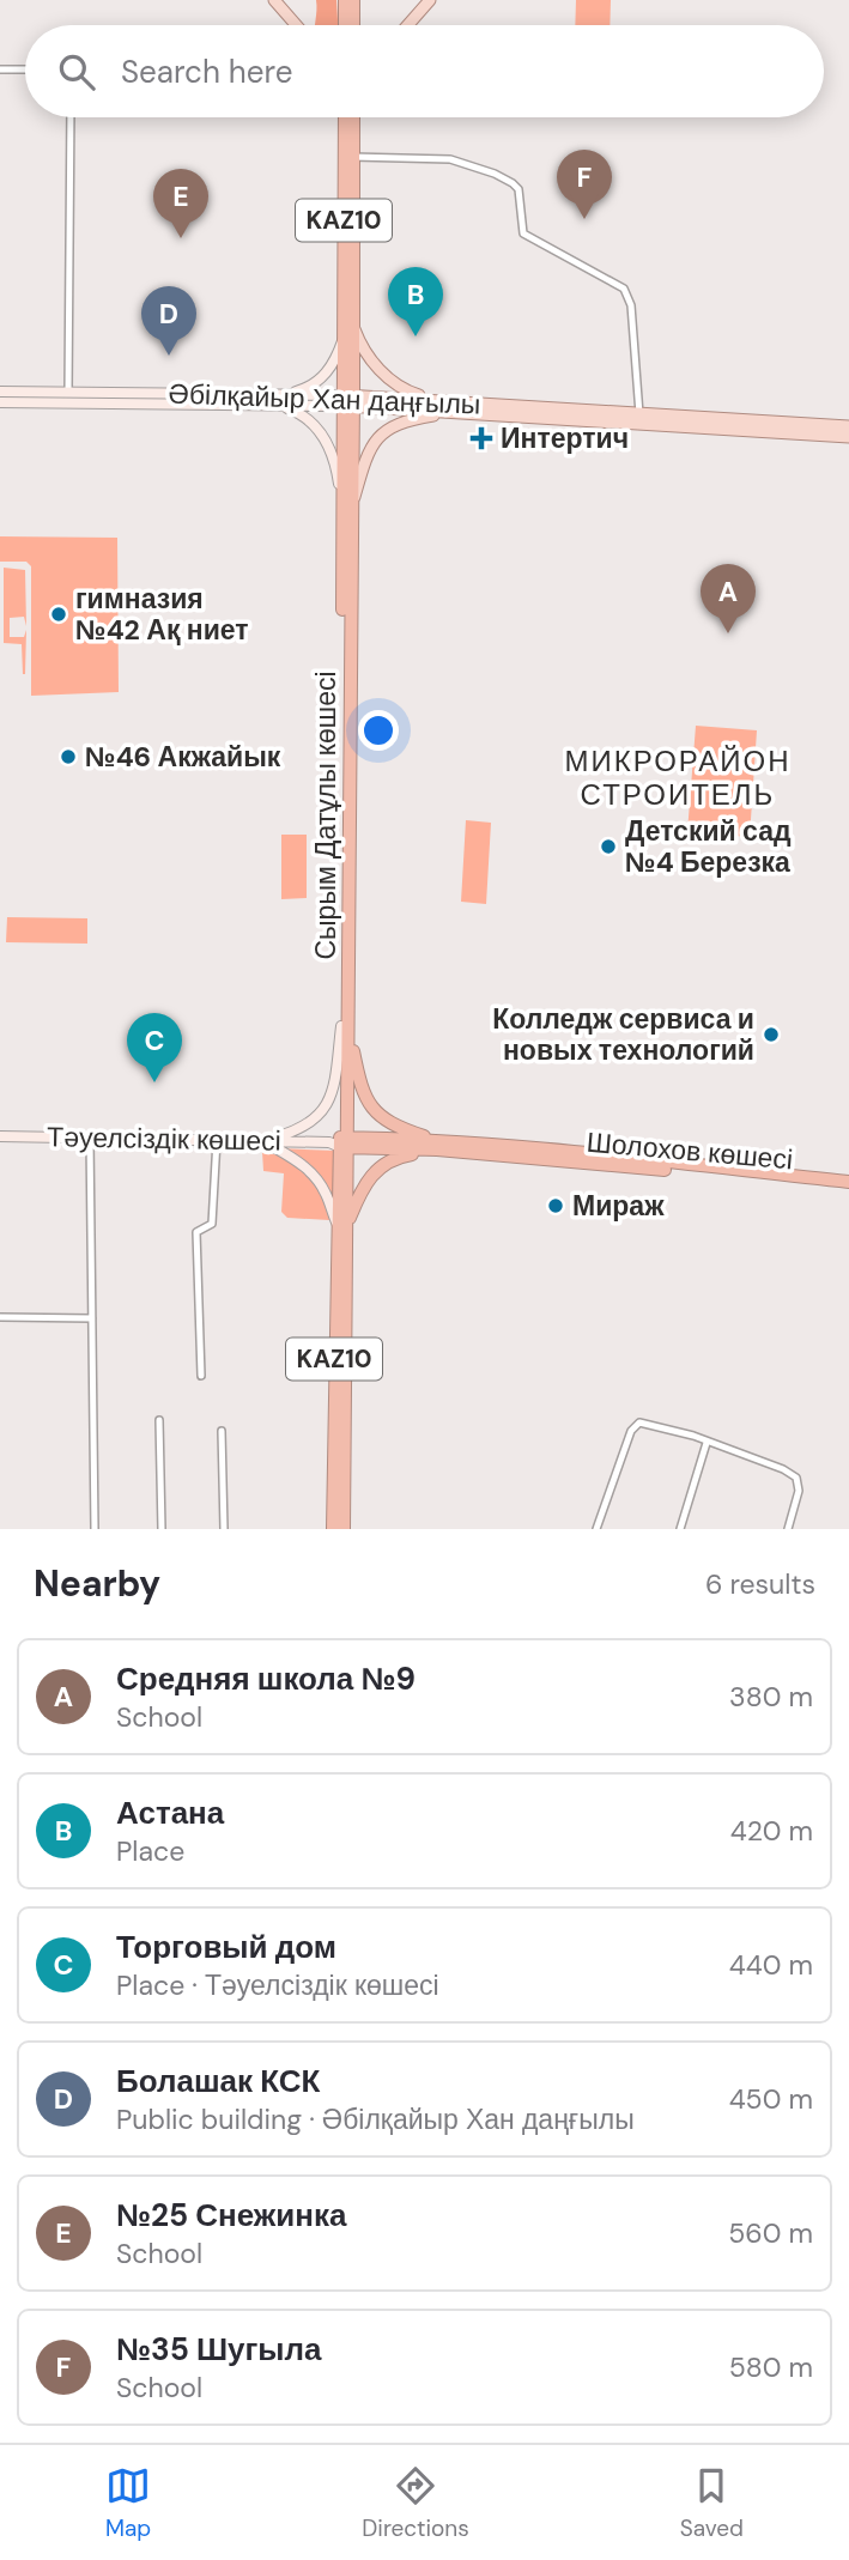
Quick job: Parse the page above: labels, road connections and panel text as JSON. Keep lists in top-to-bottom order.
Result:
{
  "streets": {
    "highway": ["KAZ10", "Сырым Датұлы көшесі", "Шолохов көшесі"],
    "main road": ["Әбілқайыр Хан даңғылы", "Тәуелсіздік көшесі"]
  },
  "crossings": [
    ["Әбілқайыр Хан даңғылы", "Сырым Датұлы көшесі"],
    ["Сырым Датұлы көшесі", "Тәуелсіздік көшесі"]
  ],
  "districts": ["МИКРОРАЙОН СТРОИТЕЛЬ"],
  "places": {
    "health": ["Интертич"],
    "other": [
      "гимназия №42 Ақ ниет",
      "№46 Акжайык",
      "Детский сад №4 Березка",
      "Колледж сервиса и новых технологий",
      "Мираж"
    ]
  },
  "page": {
    "search": "Search here",
    "pins": [
      "F",
      "E",
      "B",
      "D",
      "A",
      "C"
    ],
    "heading": ["Nearby", "6 results"],
    "list": [
      {
        "mark": "A",
        "name": "Средняя школа №9",
        "note": "School",
        "value": "380 m"
      },
      {
        "mark": "B",
        "name": "Астана",
        "note": "Place",
        "value": "420 m"
      },
      {
        "mark": "C",
        "name": "Торговый дом",
        "note": "Place · Тәуелсіздік көшесі",
        "value": "440 m"
      },
      {
        "mark": "D",
        "name": "Болашак КСК",
        "note": "Public building · Әбілқайыр Хан даңғылы",
        "value": "450 m"
      },
      {
        "mark": "E",
        "name": "№25 Снежинка",
        "note": "School",
        "value": "560 m"
      },
      {
        "mark": "F",
        "name": "№35 Шугыла",
        "note": "School",
        "value": "580 m"
      }
    ],
    "nav": ["Map", "Directions", "Saved"]
  }
}
